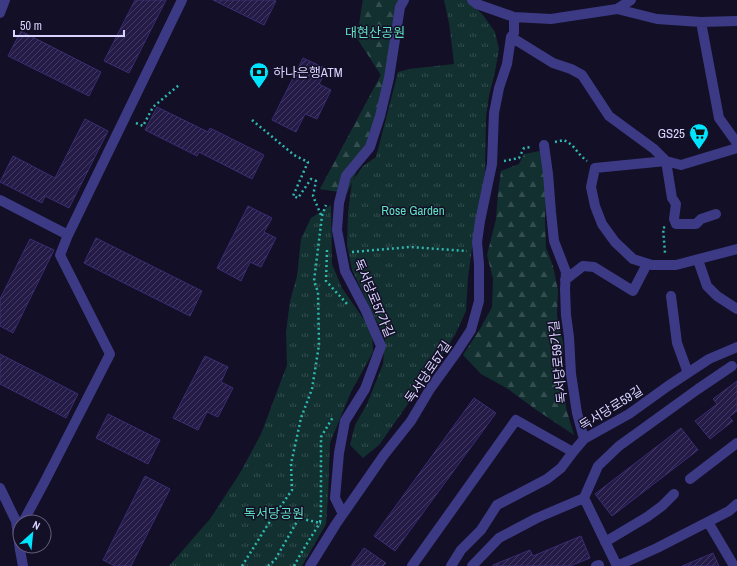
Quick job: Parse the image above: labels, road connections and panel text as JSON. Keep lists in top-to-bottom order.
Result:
{
  "streets": {
    "street": [
      "독서당로57가길",
      "독서당로59가길",
      "독서당로57길",
      "독서당로59길"
    ]
  },
  "crossings": [
    ["독서당로57가길", "독서당로57길"],
    ["독서당로59가길", "독서당로59길"]
  ],
  "parks": ["대현산공원", "Rose Garden", "독서당공원"],
  "places": {
    "bank": ["하나은행ATM"],
    "supermarket": ["GS25"]
  },
  "scale_bar": "50 m",
  "north": "top right"
}
